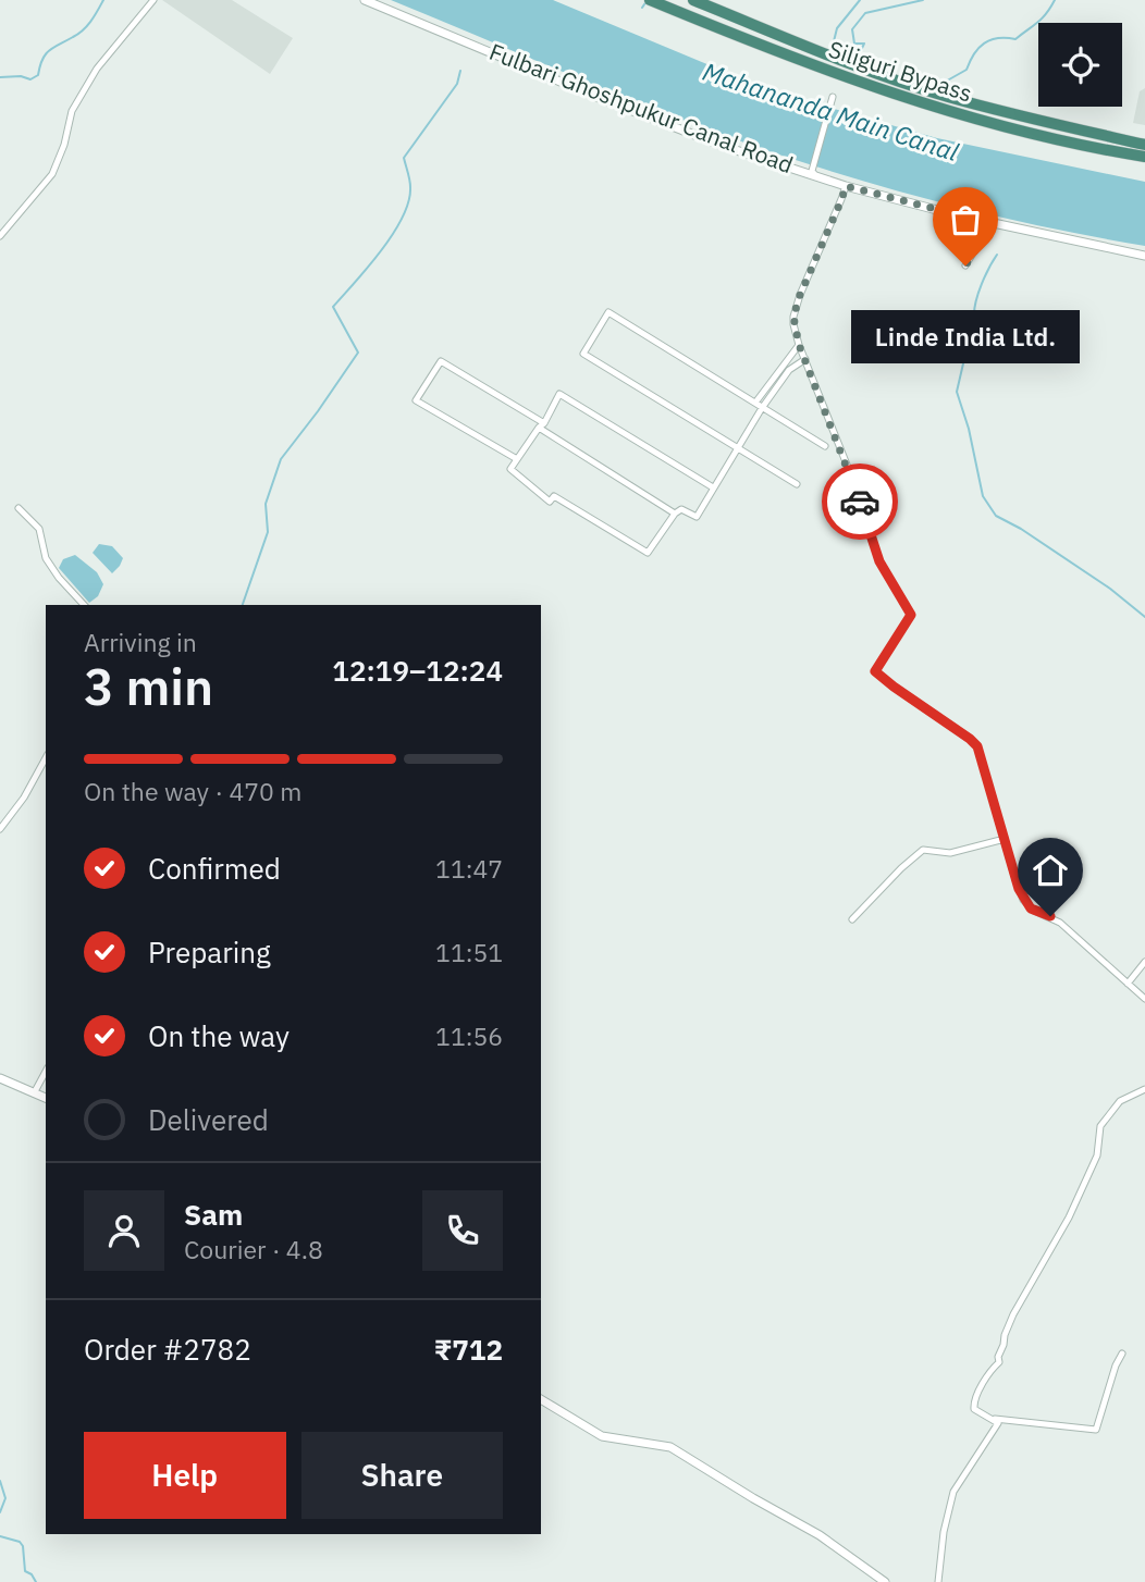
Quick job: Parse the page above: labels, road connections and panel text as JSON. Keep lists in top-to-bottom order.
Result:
{
  "streets": {
    "highway": ["Siliguri Bypass"],
    "street": ["Fulbari Ghoshpukur Canal Road"]
  },
  "water": ["Mahananda Main Canal"],
  "places": ["Linde India Ltd."],
  "page": {
    "bubble": "Linde India Ltd.",
    "heading": ["3 min", "Arriving in", "12:19–12:24"],
    "panel": [
      "Sam",
      "Courier · 4.8",
      "Order #2782",
      "₹712"
    ],
    "bar": "On the way · 470 m",
    "list": [
      ["Confirmed", "11:47"],
      ["Preparing", "11:51"],
      ["On the way", "11:56"],
      "Delivered"
    ],
    "buttons": ["Help", "Share"]
  }
}
